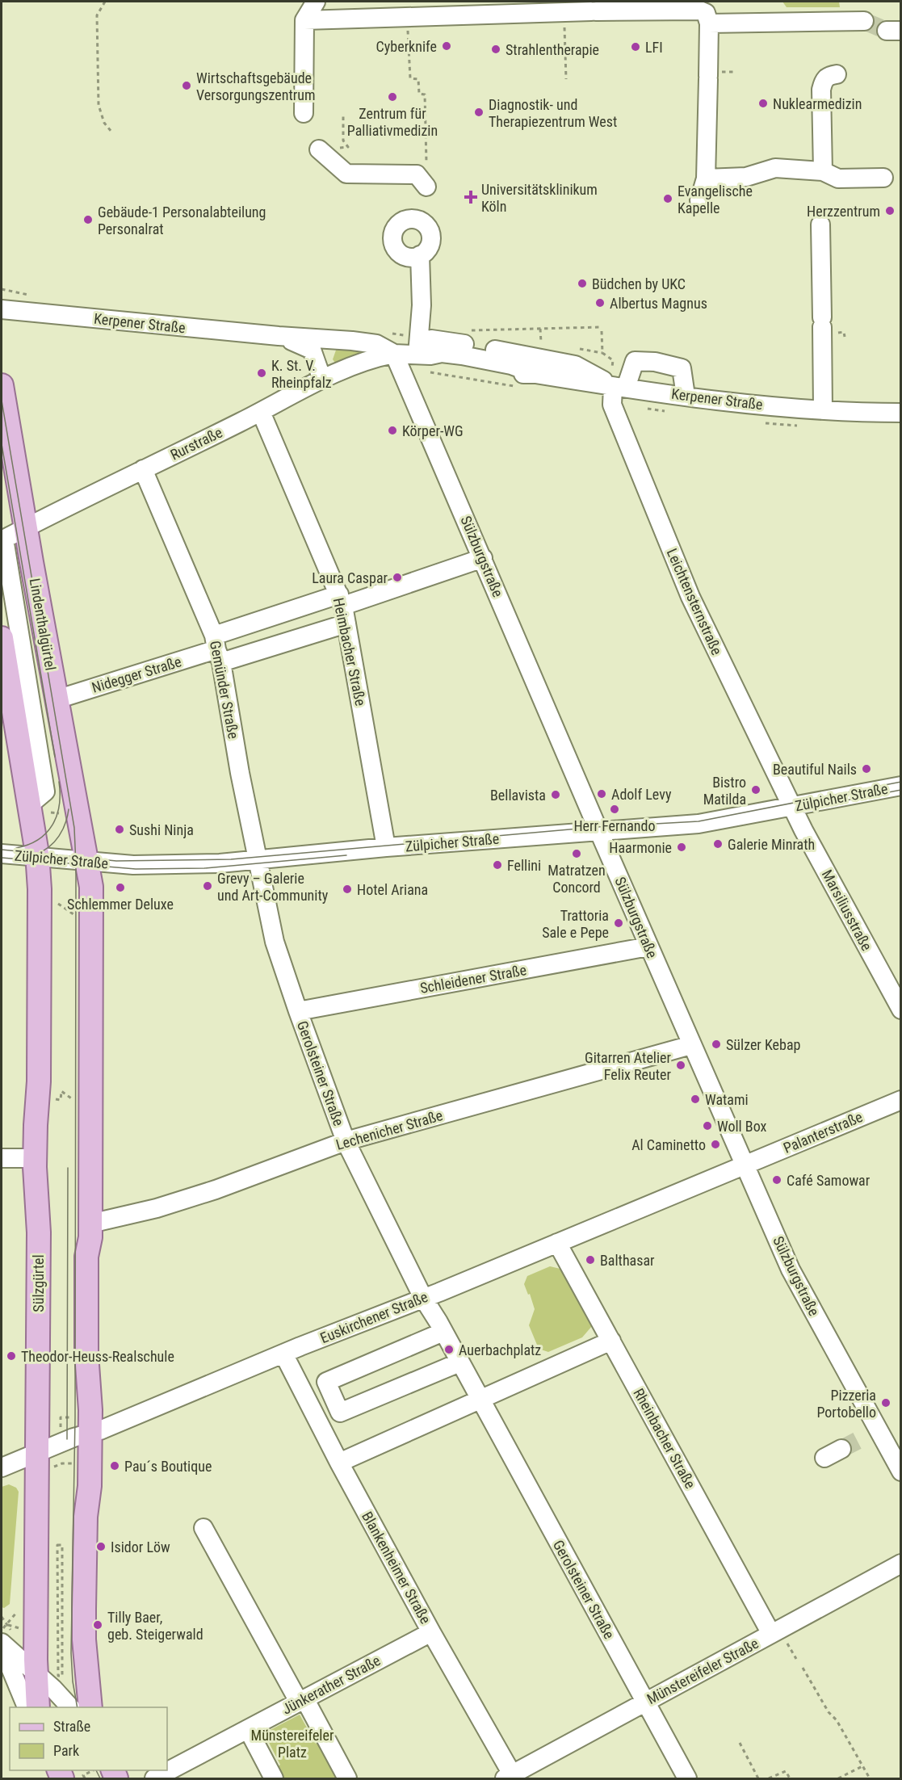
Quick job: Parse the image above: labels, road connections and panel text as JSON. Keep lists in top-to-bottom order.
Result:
{
  "streets": {
    "main road": ["Lindenthalgürtel", "Sülzgürtel"],
    "street": [
      "Kerpener Straße",
      "Rurstraße",
      "Sülzburgstraße",
      "Leichtensternstraße",
      "Heimbacher Straße",
      "Nidegger Straße",
      "Gemünder Straße",
      "Zülpicher Straße",
      "Marsiliusstraße",
      "Schleidener Straße",
      "Gerolsteiner Straße",
      "Lechenicher Straße",
      "Palanterstraße",
      "Euskirchener Straße",
      "Rheinbacher Straße",
      "Blankenheimer Straße",
      "Münstereifeler Straße",
      "Jünkerather Straße"
    ]
  },
  "crossings": [
    ["Kerpener Straße", "Rurstraße"],
    ["Kerpener Straße", "Sülzburgstraße"],
    ["Kerpener Straße", "Leichtensternstraße"],
    ["Rurstraße", "Sülzburgstraße"],
    ["Rurstraße", "Lindenthalgürtel"],
    ["Rurstraße", "Heimbacher Straße"],
    ["Rurstraße", "Gemünder Straße"],
    ["Sülzburgstraße", "Nidegger Straße"],
    ["Sülzburgstraße", "Zülpicher Straße"],
    ["Sülzburgstraße", "Schleidener Straße"],
    ["Sülzburgstraße", "Lechenicher Straße"],
    ["Sülzburgstraße", "Palanterstraße"],
    ["Sülzburgstraße", "Euskirchener Straße"],
    ["Leichtensternstraße", "Zülpicher Straße"],
    ["Leichtensternstraße", "Marsiliusstraße"],
    ["Lindenthalgürtel", "Nidegger Straße"],
    ["Lindenthalgürtel", "Zülpicher Straße"],
    ["Heimbacher Straße", "Nidegger Straße"],
    ["Heimbacher Straße", "Zülpicher Straße"],
    ["Nidegger Straße", "Gemünder Straße"],
    ["Gemünder Straße", "Zülpicher Straße"],
    ["Gemünder Straße", "Gerolsteiner Straße"],
    ["Zülpicher Straße", "Marsiliusstraße"],
    ["Zülpicher Straße", "Gerolsteiner Straße"],
    ["Zülpicher Straße", "Sülzgürtel"],
    ["Schleidener Straße", "Gerolsteiner Straße"],
    ["Gerolsteiner Straße", "Lechenicher Straße"],
    ["Gerolsteiner Straße", "Euskirchener Straße"],
    ["Gerolsteiner Straße", "Münstereifeler Straße"],
    ["Palanterstraße", "Euskirchener Straße"],
    ["Sülzgürtel", "Euskirchener Straße"],
    ["Euskirchener Straße", "Rheinbacher Straße"],
    ["Euskirchener Straße", "Blankenheimer Straße"],
    ["Rheinbacher Straße", "Münstereifeler Straße"],
    ["Blankenheimer Straße", "Münstereifeler Straße"],
    ["Blankenheimer Straße", "Jünkerather Straße"]
  ],
  "parks": ["Münstereifeler Platz"],
  "places": {
    "other": [
      "Cyberknife",
      "LFI",
      "Strahlentherapie",
      "Wirtschaftsgebäude Versorgungszentrum",
      "Zentrum für Palliativmedizin",
      "Nuklearmedizin",
      "Diagnostik- und Therapiezentrum West",
      "Evangelische Kapelle",
      "Herzzentrum",
      "Gebäude-1 Personalabteilung Personalrat",
      "Büdchen by UKC",
      "Albertus Magnus",
      "K. St. V. Rheinpfalz",
      "Körper-WG",
      "Laura Caspar",
      "Beautiful Nails",
      "Bistro Matilda",
      "Adolf Levy",
      "Bellavista",
      "Herr Fernando",
      "Sushi Ninja",
      "Galerie Minrath",
      "Haarmonie",
      "Matratzen Concord",
      "Fellini",
      "Grevy – Galerie und Art-Community",
      "Schlemmer Deluxe",
      "Hotel Ariana",
      "Trattoria Sale e Pepe",
      "Sülzer Kebap",
      "Gitarren Atelier Felix Reuter",
      "Watami",
      "Woll Box",
      "Al Caminetto",
      "Café Samowar",
      "Balthasar",
      "Auerbachplatz",
      "Theodor-Heuss-Realschule",
      "Pizzeria Portobello",
      "Pau´s Boutique",
      "Isidor Löw",
      "Tilly Baer, geb. Steigerwald"
    ],
    "health": ["Universitätsklinikum Köln"]
  },
  "legend": ["Straße", "Park"]
}
